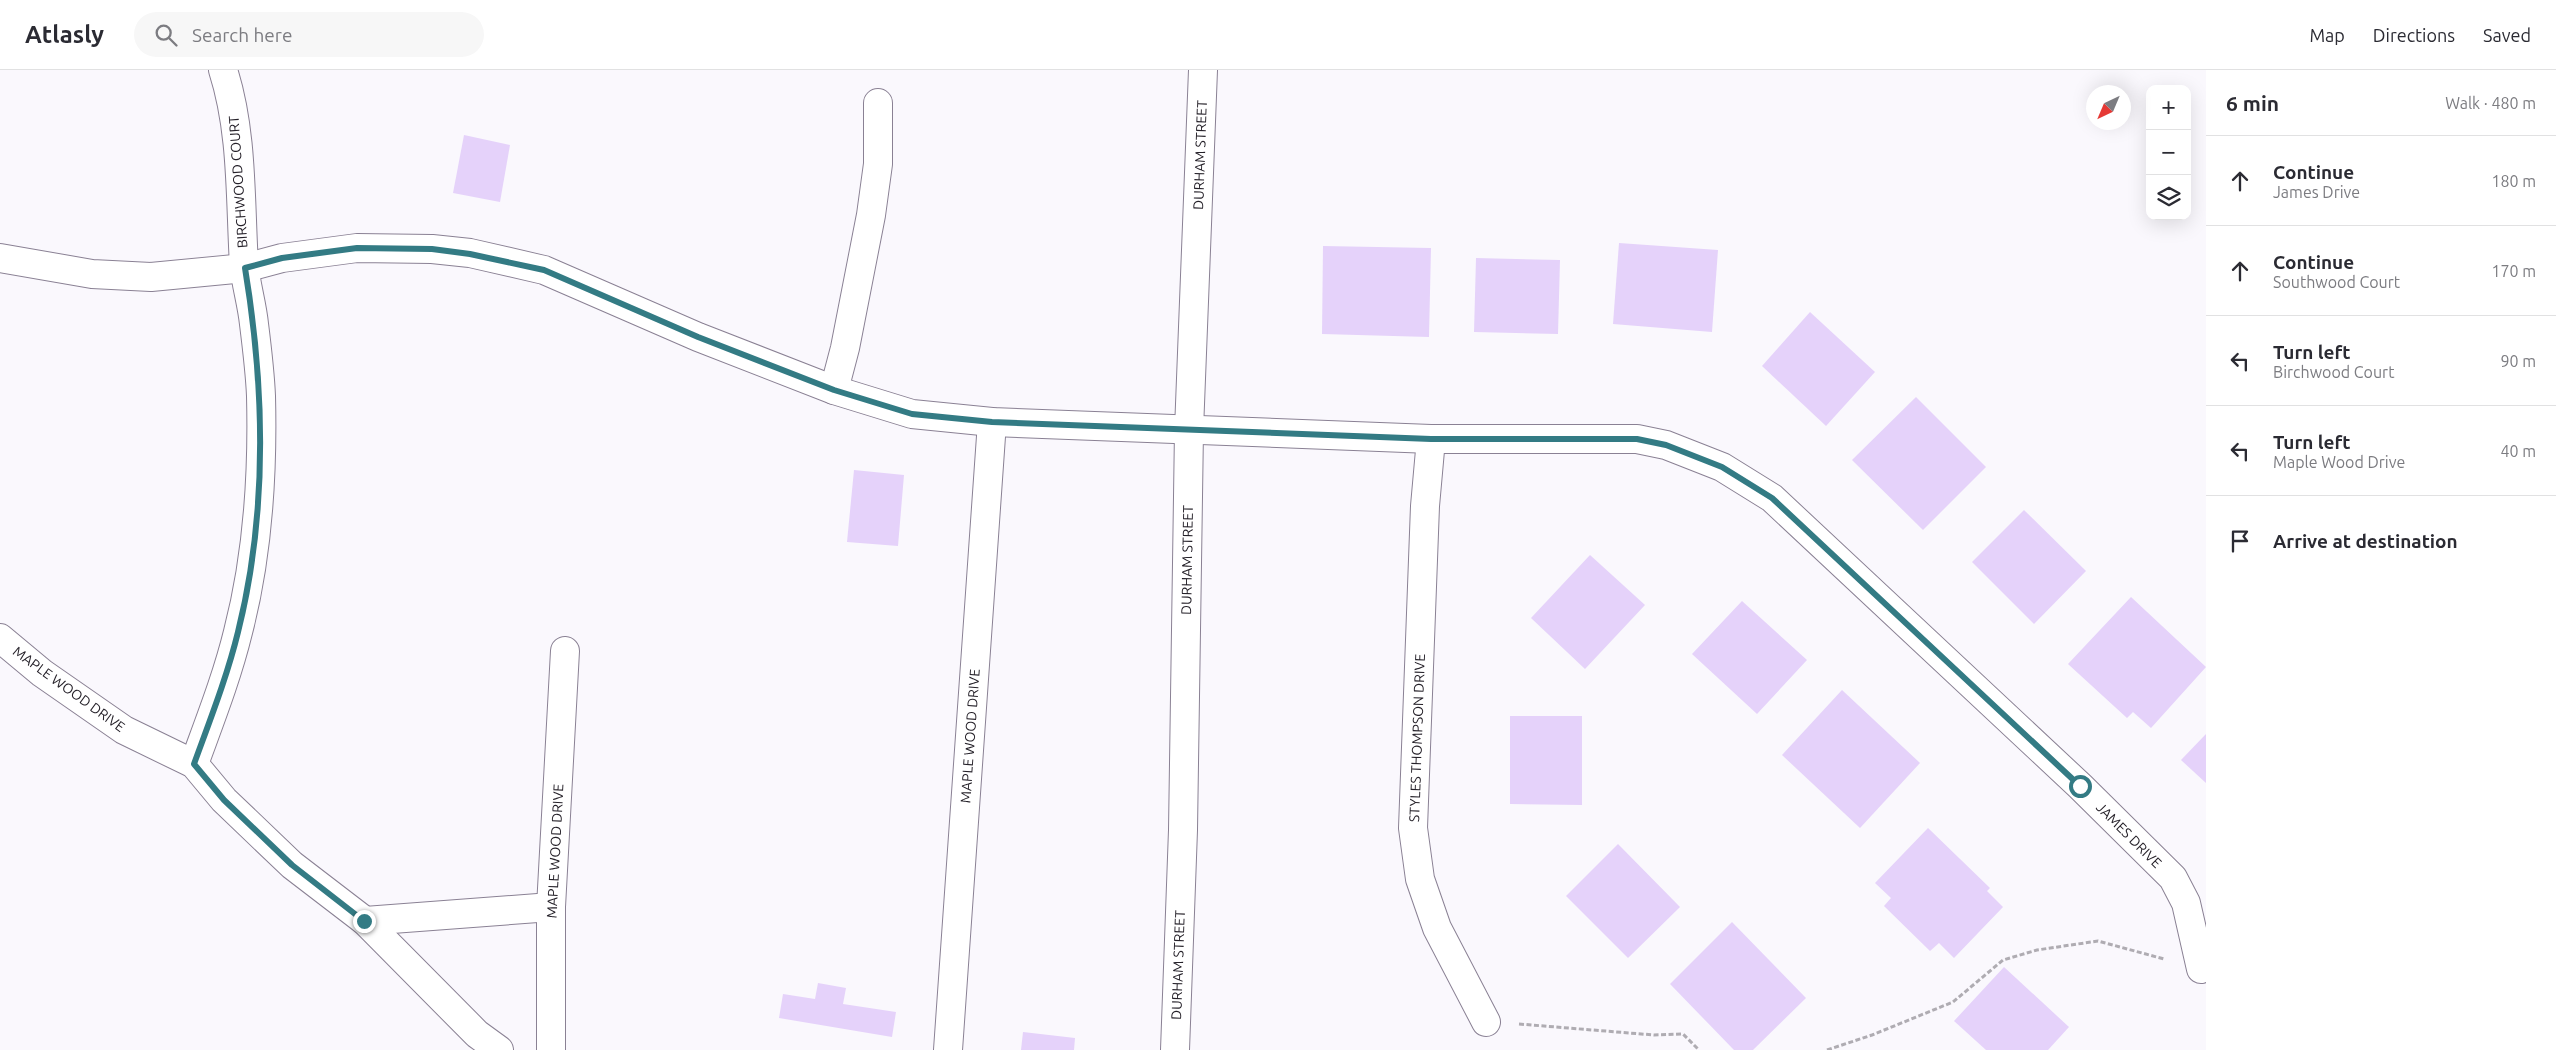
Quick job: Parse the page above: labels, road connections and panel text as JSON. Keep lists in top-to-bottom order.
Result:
{
  "streets": {
    "street": [
      "DURHAM STREET",
      "BIRCHWOOD COURT",
      "MAPLE WOOD DRIVE",
      "STYLES THOMPSON DRIVE",
      "JAMES DRIVE"
    ]
  },
  "crossings": [
    ["DURHAM STREET", "JAMES DRIVE"],
    ["BIRCHWOOD COURT", "MAPLE WOOD DRIVE"],
    ["BIRCHWOOD COURT", "JAMES DRIVE"],
    ["MAPLE WOOD DRIVE", "JAMES DRIVE"],
    ["STYLES THOMPSON DRIVE", "JAMES DRIVE"]
  ],
  "north": "bottom left",
  "page": {
    "header": "Atlasly",
    "search": "Search here",
    "nav": ["Map", "Directions", "Saved"],
    "heading": ["6 min", "Walk · 480 m"],
    "map_buttons": ["+", "−"],
    "list": [
      ["Continue", "James Drive", "180 m"],
      ["Continue", "Southwood Court", "170 m"],
      ["Turn left", "Birchwood Court", "90 m"],
      ["Turn left", "Maple Wood Drive", "40 m"],
      "Arrive at destination"
    ]
  }
}
